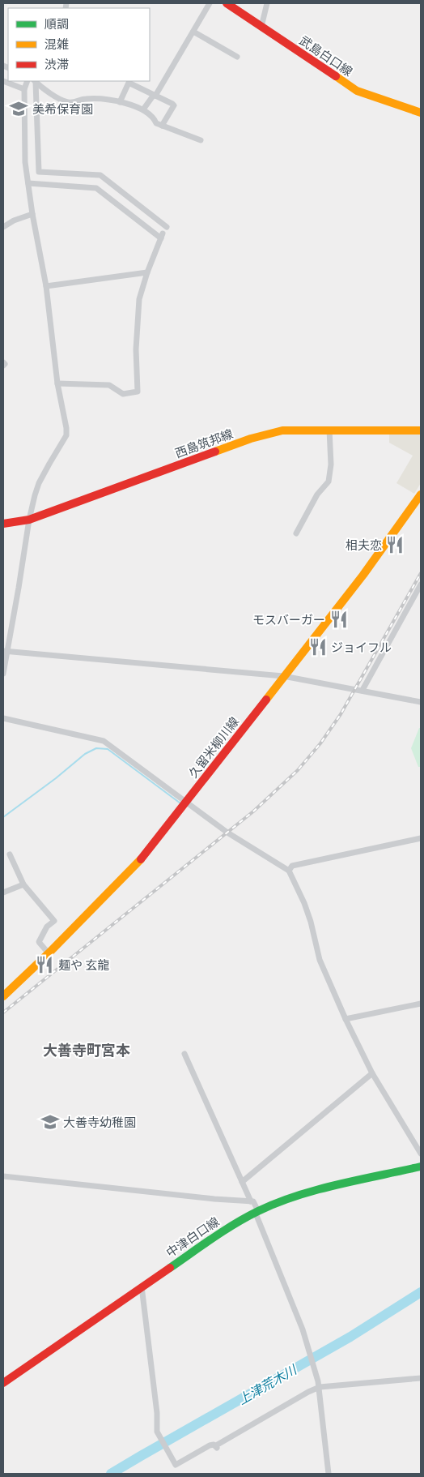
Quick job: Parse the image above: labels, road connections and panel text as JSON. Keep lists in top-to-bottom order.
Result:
{
  "streets": {
    "main road": [
      "武島白口線",
      "西島筑邦線",
      "久留米柳川線",
      "中津白口線"
    ]
  },
  "districts": ["大善寺町宮本"],
  "water": ["上津荒木川"],
  "places": {
    "school or university": ["美希保育園", "大善寺幼稚園"],
    "restaurant": [
      "相夫恋",
      "モスバーガー",
      "ジョイフル",
      "麺や 玄龍"
    ]
  },
  "legend": ["順調", "混雑", "渋滞"]
}
